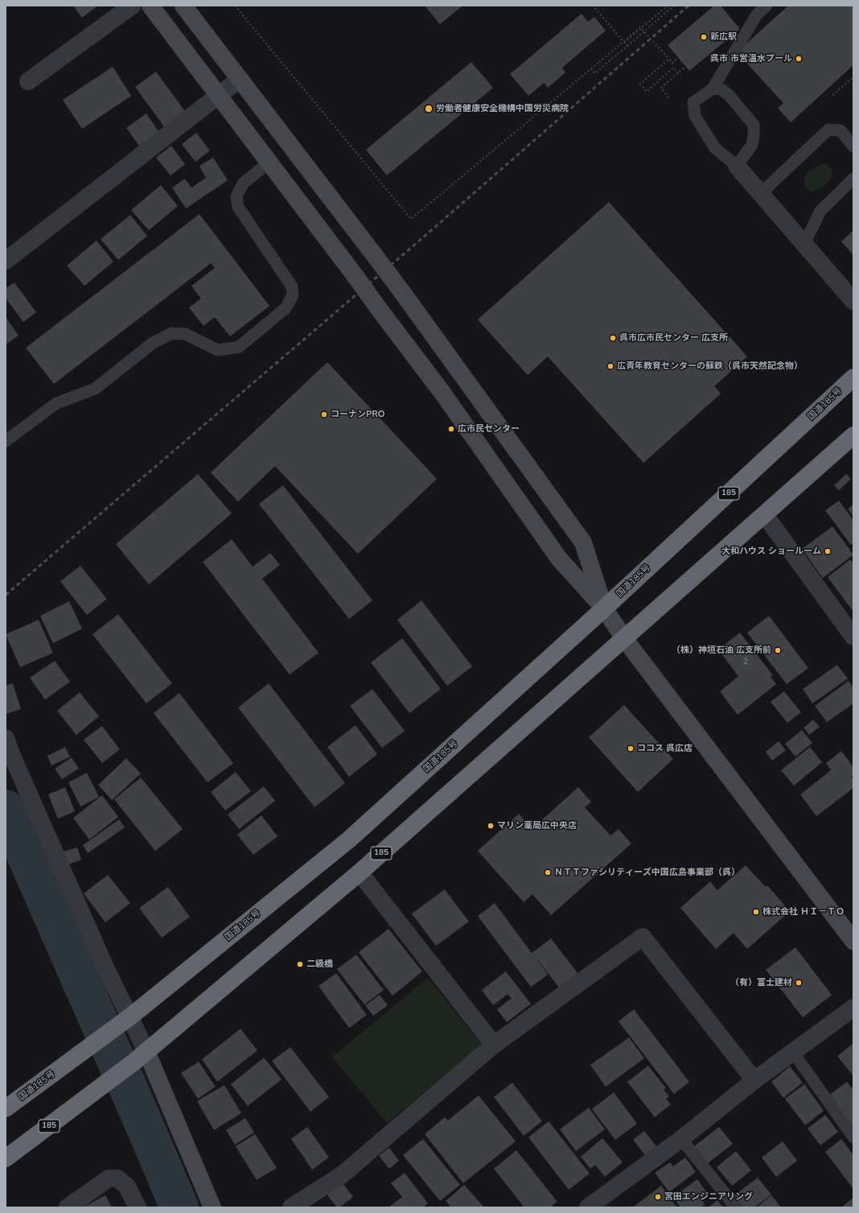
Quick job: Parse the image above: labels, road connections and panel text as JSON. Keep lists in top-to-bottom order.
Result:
{
  "streets": {
    "highway": ["国道185号", "185"]
  },
  "places": [
    "新広駅",
    "呉市 市営温水プール",
    "労働者健康安全機構中国労災病院",
    "呉市広市民センター 広支所",
    "広青年教育センターの蘇鉄（呉市天然記念物）",
    "コーナンPRO",
    "広市民センター",
    "大和ハウス ショールーム",
    "（株）神垣石油 広支所前",
    "ココス 呉広店",
    "マリン薬局広中央店",
    "ＮＴＴファシリティーズ中国広島事業部（呉）",
    "株式会社 ＨＩ－ＴＯ",
    "二級橋",
    "（有）富士建材",
    "宮田エンジニアリング"
  ],
  "house_numbers": ["2"]
}
